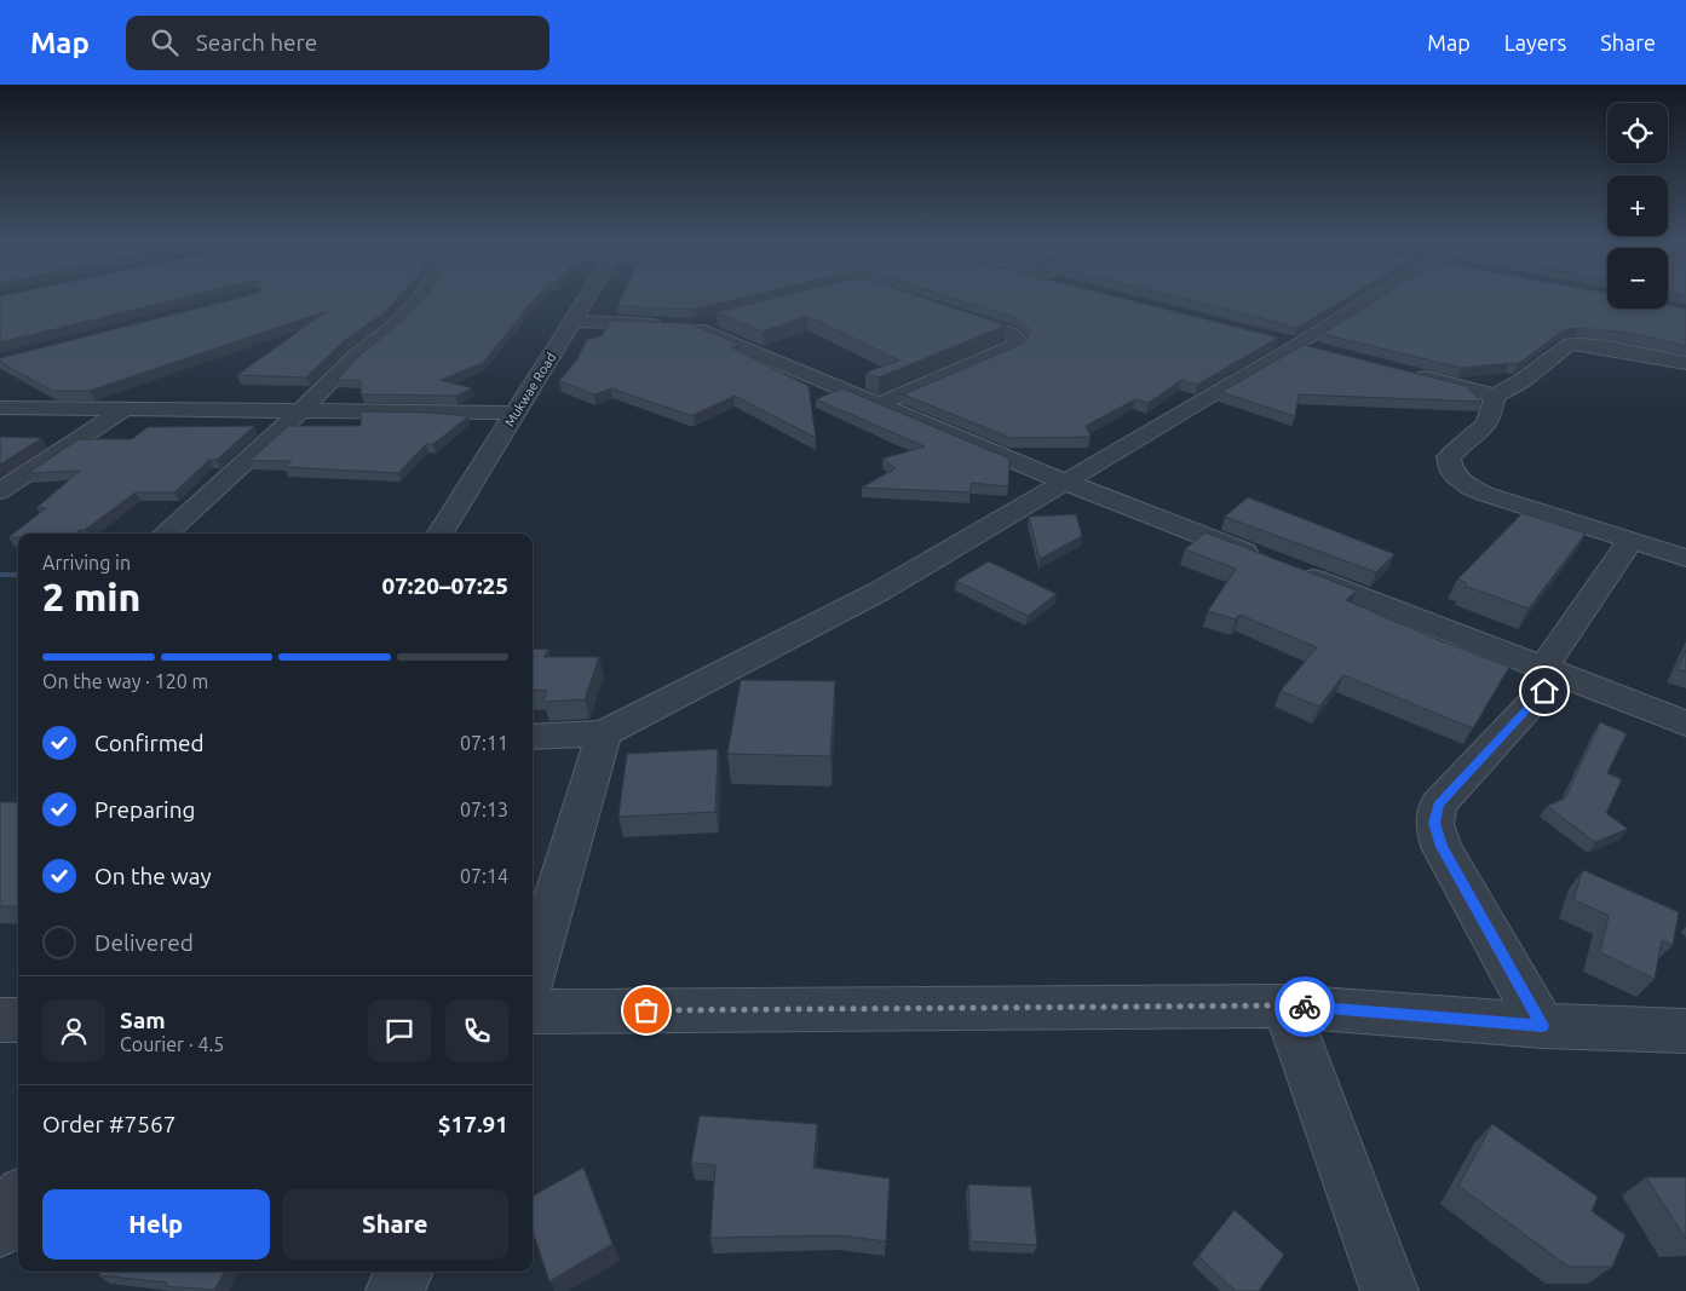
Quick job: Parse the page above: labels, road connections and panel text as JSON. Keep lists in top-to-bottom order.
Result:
{
  "streets": {
    "street": ["Mukwae Road"]
  },
  "page": {
    "header": "Map",
    "search": "Search here",
    "nav": ["Map", "Layers", "Share"],
    "map_buttons": ["+", "−"],
    "heading": ["2 min", "Arriving in", "07:20–07:25"],
    "panel": [
      "Sam",
      "Courier · 4.5",
      "Order #7567",
      "$17.91"
    ],
    "bar": "On the way · 120 m",
    "list": [
      ["Confirmed", "07:11"],
      ["Preparing", "07:13"],
      ["On the way", "07:14"],
      "Delivered"
    ],
    "buttons": ["Help", "Share"]
  }
}
